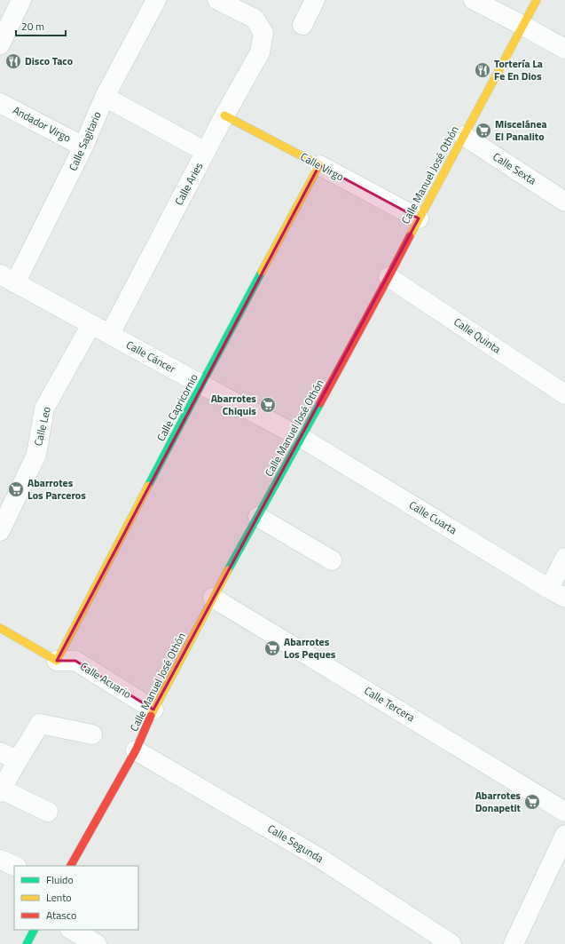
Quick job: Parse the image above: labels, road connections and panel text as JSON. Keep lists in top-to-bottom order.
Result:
{
  "streets": {
    "street": [
      "Andador Virgo",
      "Calle Sagitario",
      "Calle Virgo",
      "Calle Sexta",
      "Calle Manuel José Othón",
      "Calle Aries",
      "Calle Quinta",
      "Calle Cáncer",
      "Calle Capricornio",
      "Calle Leo",
      "Calle Cuarta",
      "Calle Acuario",
      "Calle Tercera",
      "Calle Segunda"
    ]
  },
  "crossings": [
    ["Andador Virgo", "Calle Sagitario"],
    ["Calle Sagitario", "Calle Cáncer"],
    ["Calle Virgo", "Calle Manuel José Othón"],
    ["Calle Virgo", "Calle Aries"],
    ["Calle Virgo", "Calle Capricornio"],
    ["Calle Sexta", "Calle Manuel José Othón"],
    ["Calle Manuel José Othón", "Calle Quinta"],
    ["Calle Manuel José Othón", "Calle Cáncer"],
    ["Calle Manuel José Othón", "Calle Cuarta"],
    ["Calle Manuel José Othón", "Calle Acuario"],
    ["Calle Manuel José Othón", "Calle Tercera"],
    ["Calle Manuel José Othón", "Calle Segunda"],
    ["Calle Aries", "Calle Cáncer"],
    ["Calle Cáncer", "Calle Capricornio"],
    ["Calle Cáncer", "Calle Leo"],
    ["Calle Cáncer", "Calle Cuarta"],
    ["Calle Capricornio", "Calle Acuario"]
  ],
  "places": {
    "restaurant": ["Disco Taco", "Tortería La Fe En Dios"],
    "supermarket": [
      "Miscelánea El Panalito",
      "Abarrotes Chiquis",
      "Abarrotes Los Parceros",
      "Abarrotes Los Peques",
      "Abarrotes Donapetit"
    ]
  },
  "legend": ["Fluido", "Lento", "Atasco"],
  "scale_bar": "20 m"
}
